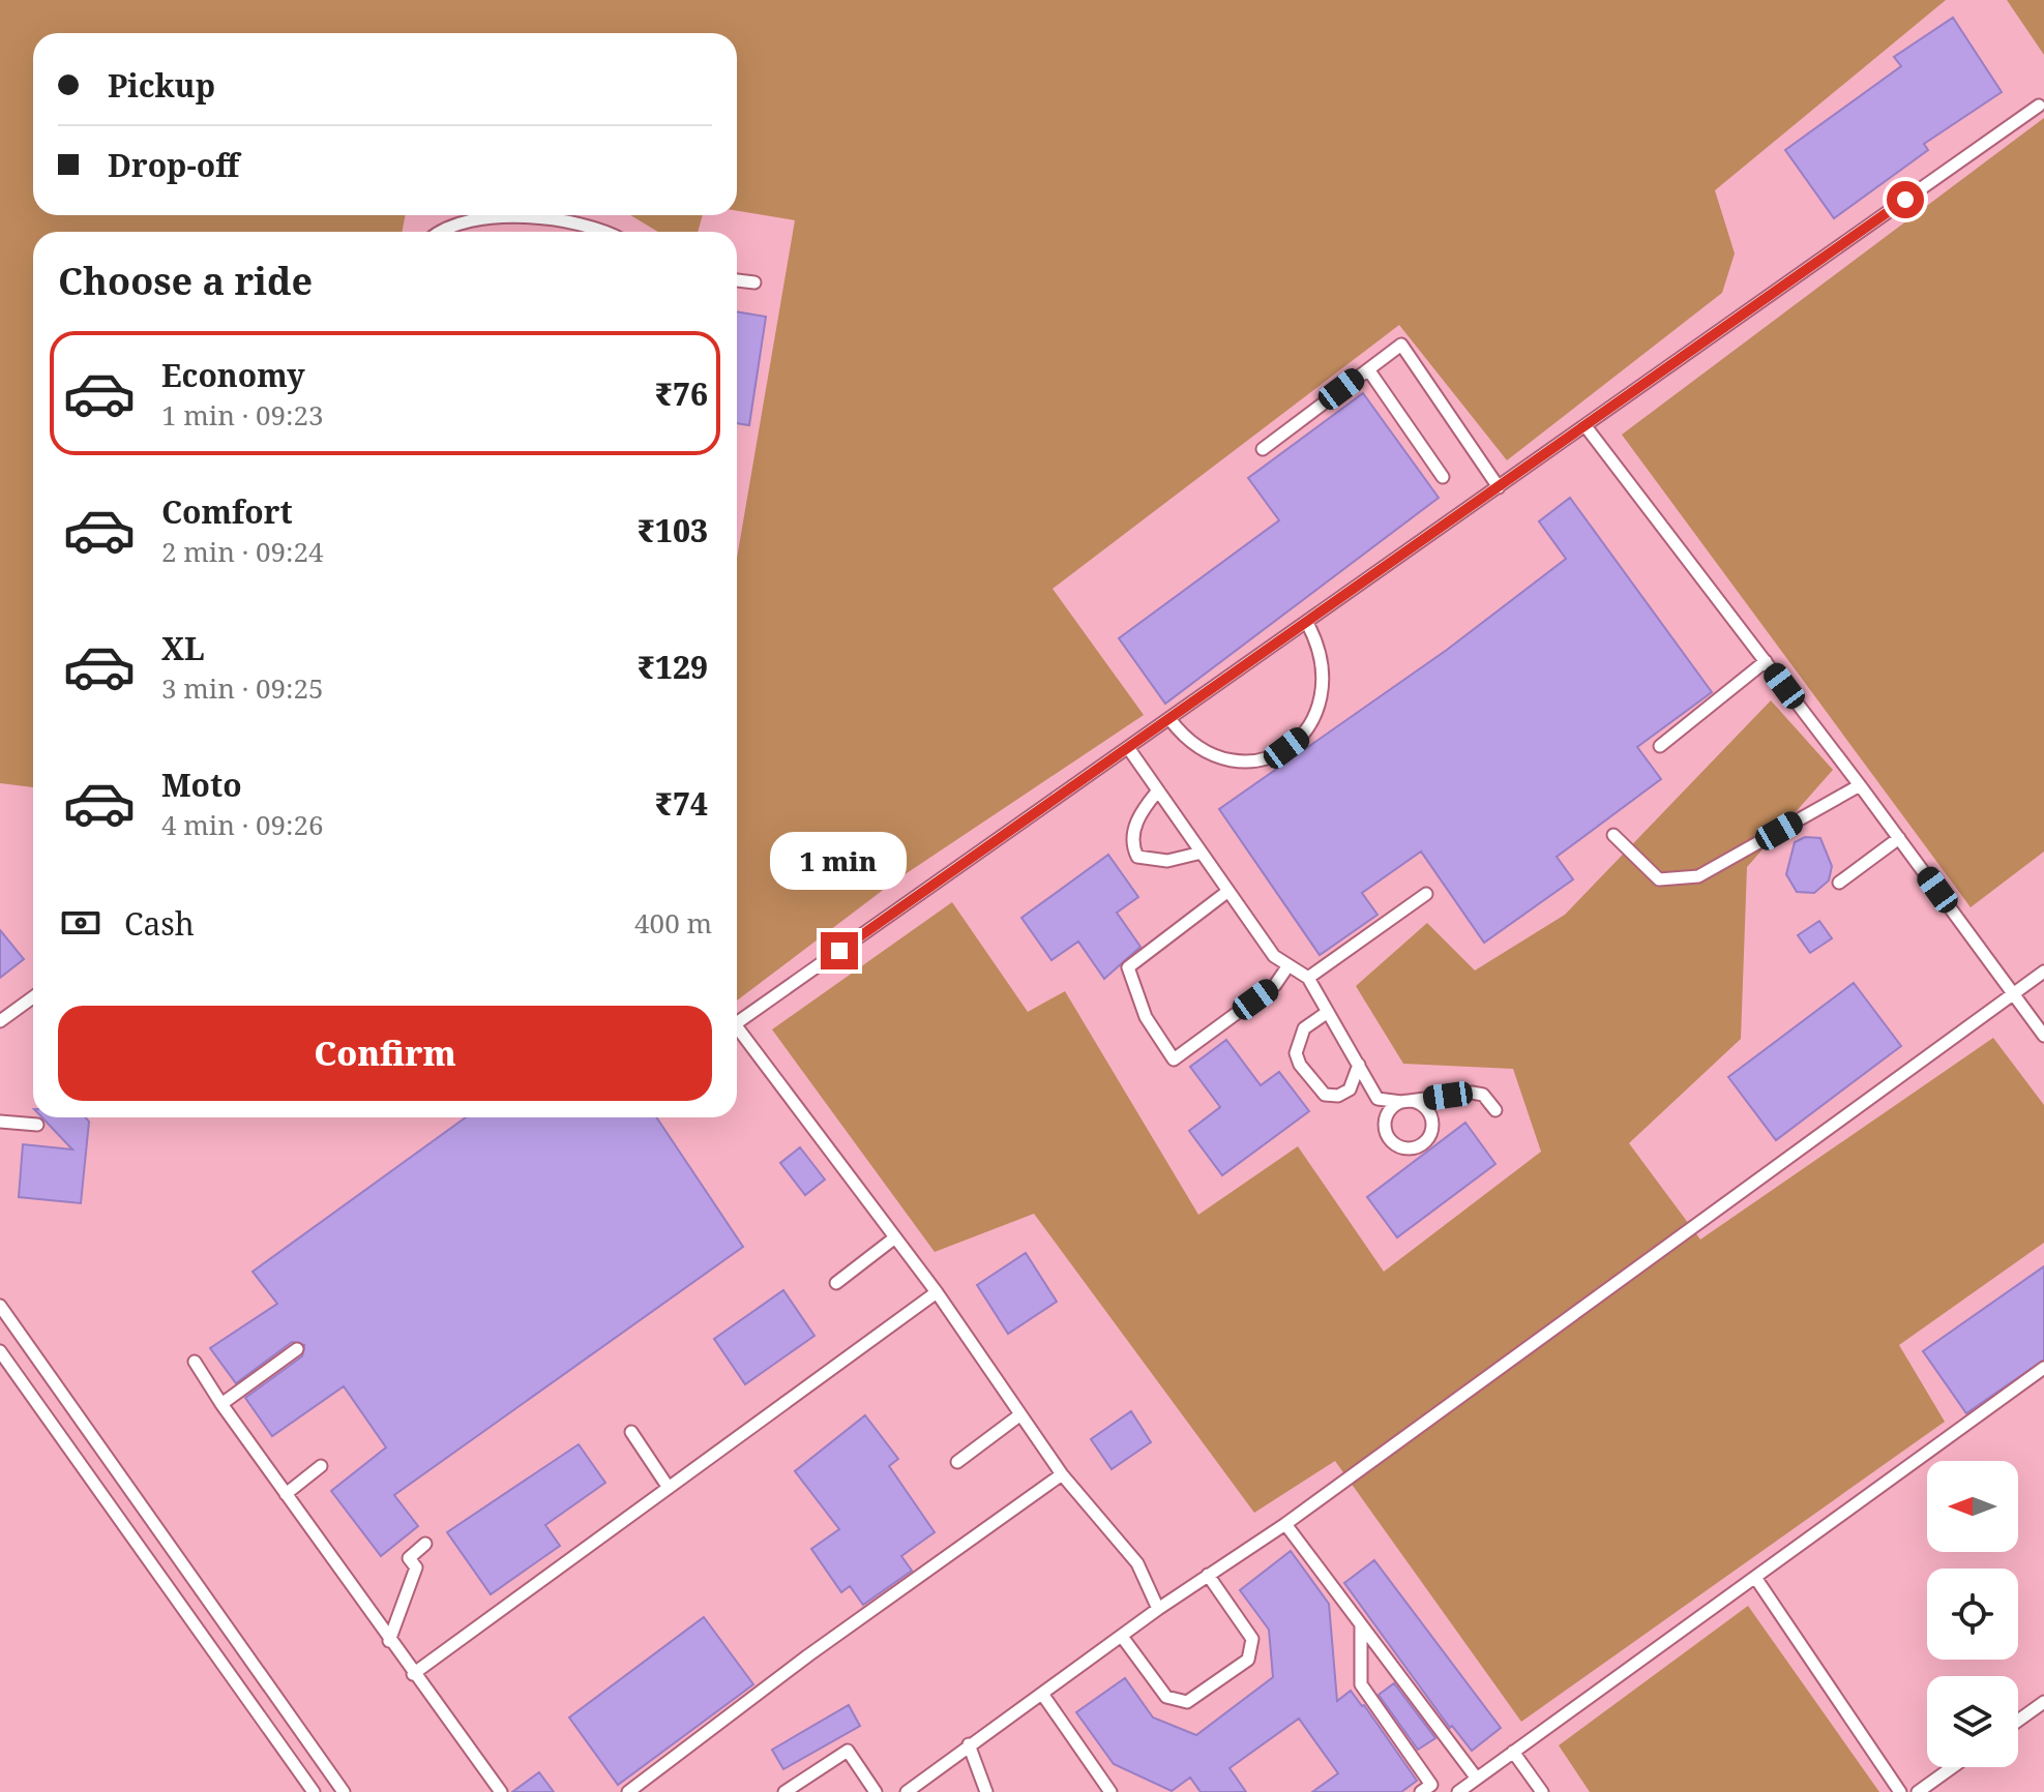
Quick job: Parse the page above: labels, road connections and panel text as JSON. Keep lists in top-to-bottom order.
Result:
{
  "north": "left",
  "page": {
    "banner": ["Pickup", "Drop-off"],
    "heading": "Choose a ride",
    "list": [
      {
        "name": "Economy",
        "note": "1 min · 09:23",
        "value": "₹76"
      },
      {
        "name": "Comfort",
        "note": "2 min · 09:24",
        "value": "₹103"
      },
      {
        "name": "XL",
        "note": "3 min · 09:25",
        "value": "₹129"
      },
      {
        "name": "Moto",
        "note": "4 min · 09:26",
        "value": "₹74"
      }
    ],
    "bubble": "1 min",
    "pay": ["Cash", "400 m"],
    "buttons": "Confirm"
  }
}
